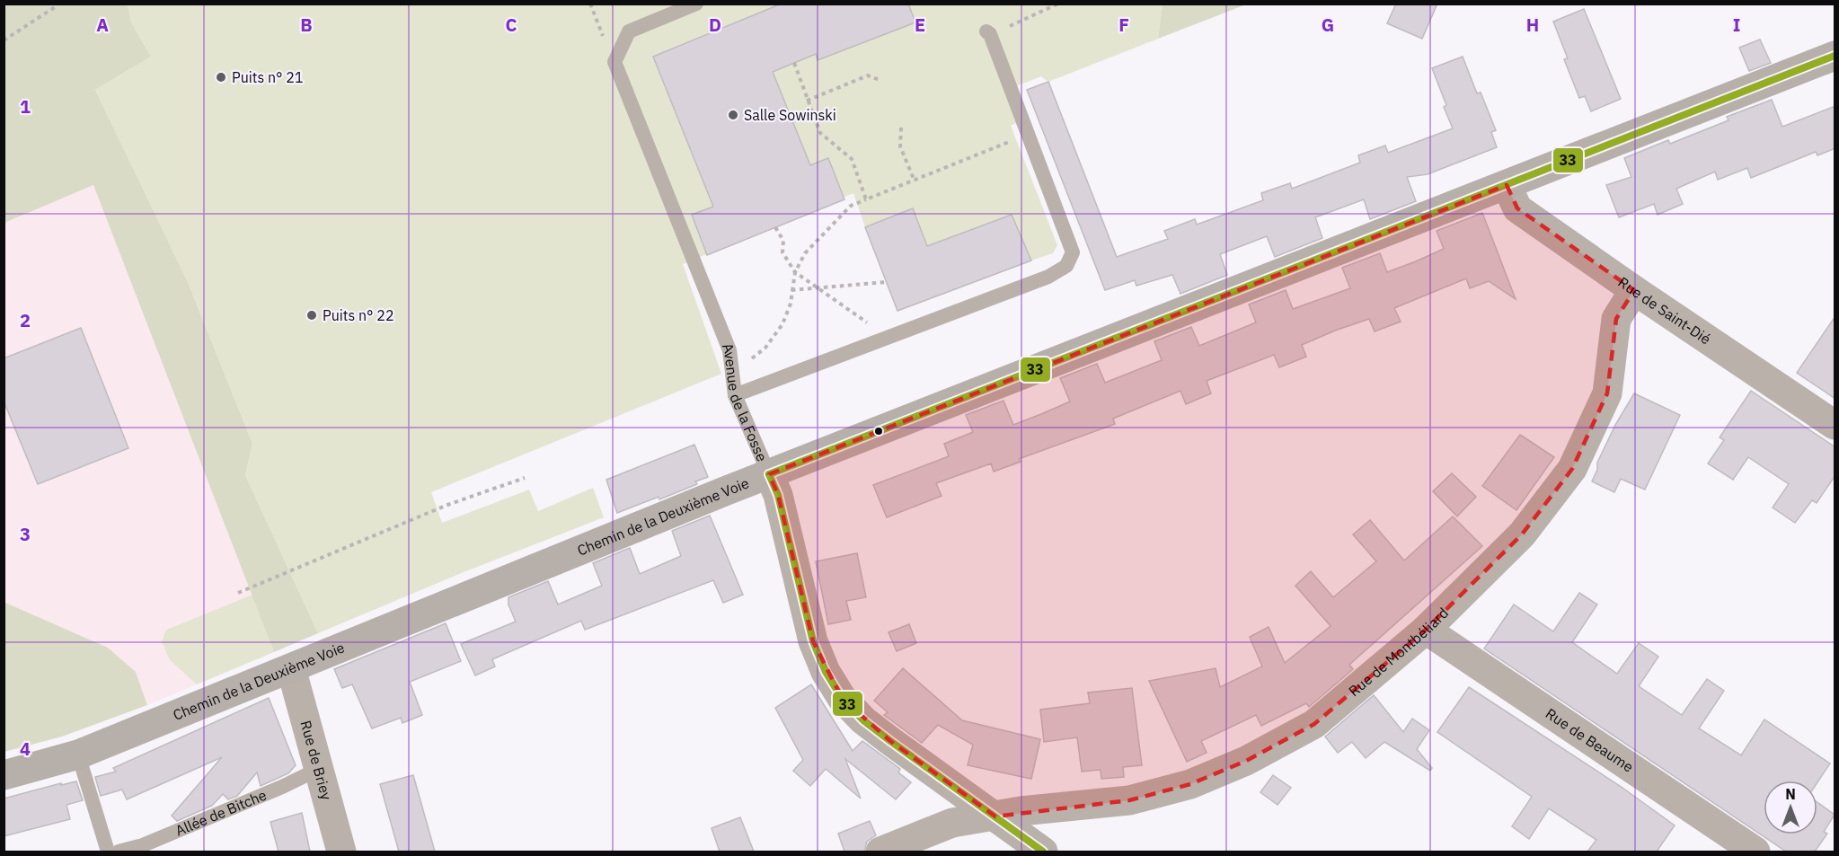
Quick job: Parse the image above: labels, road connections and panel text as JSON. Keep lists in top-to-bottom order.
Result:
{
  "streets": {
    "street": [
      "Rue de Saint-Dié",
      "Avenue de la Fosse",
      "Chemin de la Deuxième Voie",
      "Rue de Montbéliard",
      "Rue de Beaume",
      "Rue de Briey"
    ],
    "lane": ["Allée de Bitche"]
  },
  "crossings": [
    ["Rue de Saint-Dié", "Chemin de la Deuxième Voie"],
    ["Rue de Saint-Dié", "Rue de Montbéliard"],
    ["Avenue de la Fosse", "Chemin de la Deuxième Voie"],
    ["Avenue de la Fosse", "Rue de Montbéliard"],
    ["Chemin de la Deuxième Voie", "Rue de Briey"],
    ["Rue de Montbéliard", "Rue de Beaume"],
    ["Rue de Briey", "Allée de Bitche"]
  ],
  "places": ["Puits n° 21", "Salle Sowinski", "Puits n° 22"],
  "lines": ["transit line 33"],
  "north": "top",
  "grid": {
    "columns": [
      "A",
      "B",
      "C",
      "D",
      "E",
      "F",
      "G",
      "H",
      "I"
    ],
    "rows": [
      "1",
      "2",
      "3",
      "4"
    ]
  }
}
